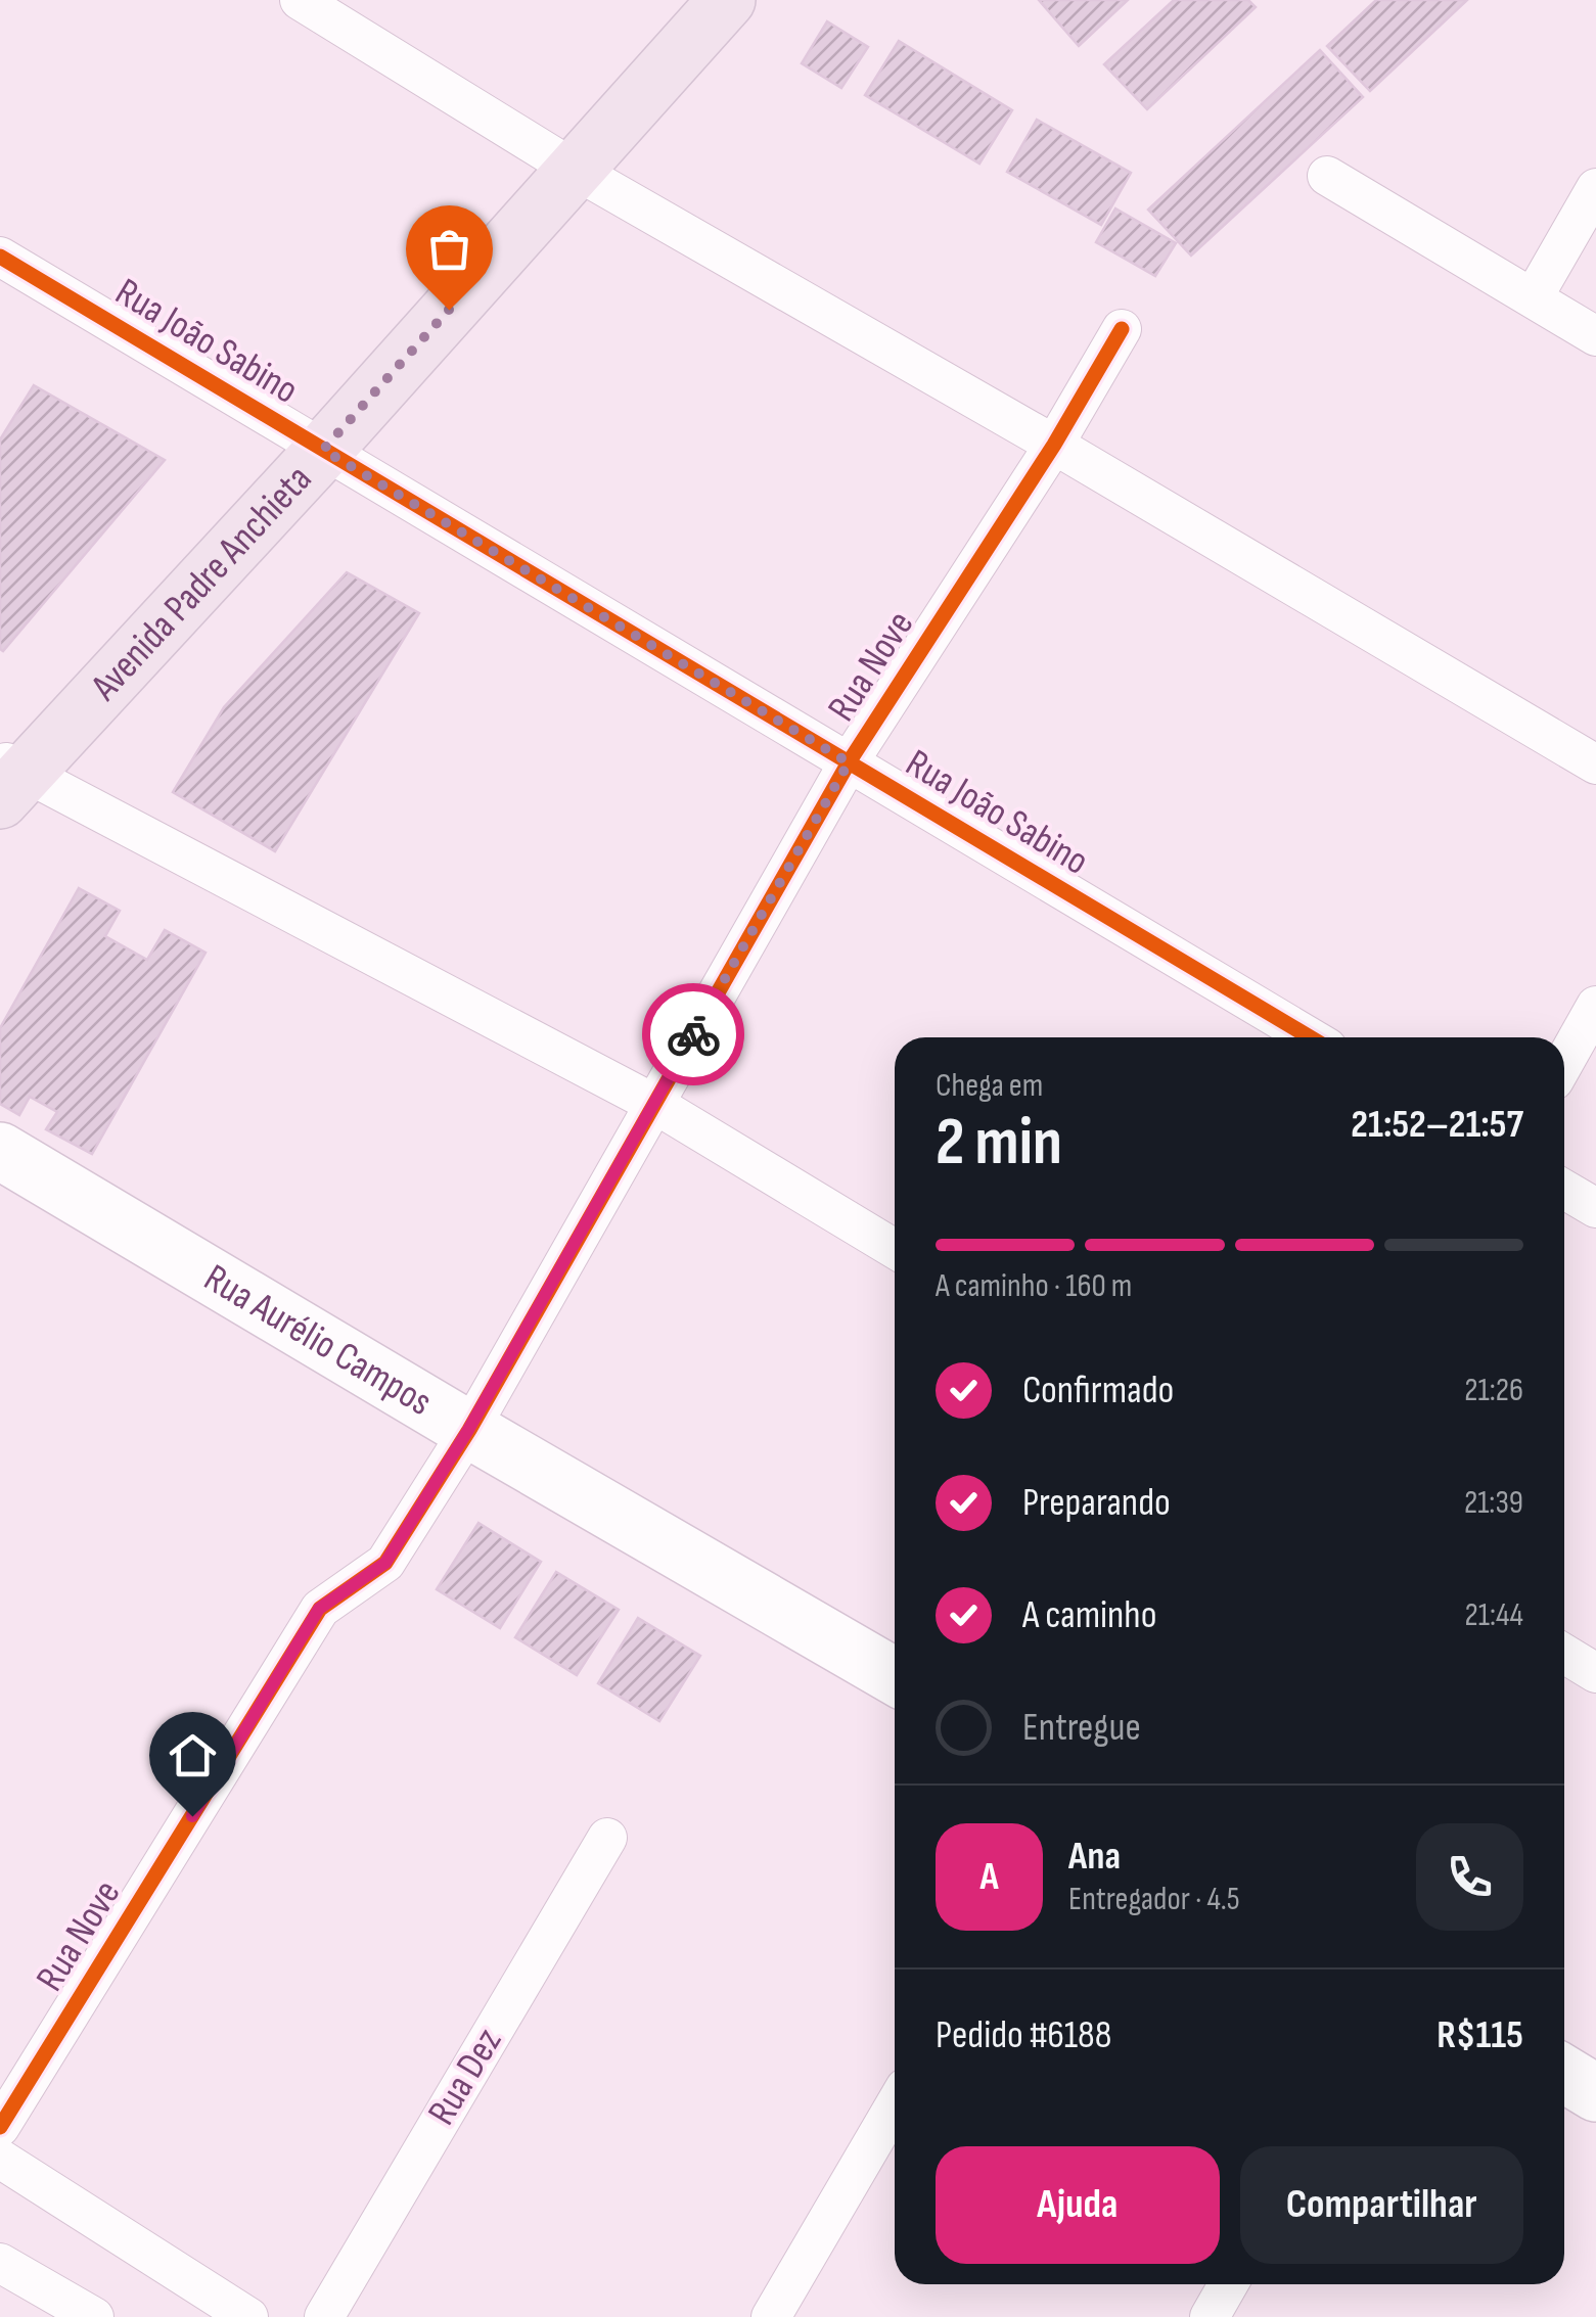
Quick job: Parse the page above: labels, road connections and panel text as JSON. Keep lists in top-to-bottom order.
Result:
{
  "streets": {
    "main road": ["Avenida Padre Anchieta"],
    "street": [
      "Rua João Sabino",
      "Rua Nove",
      "Rua Aurélio Campos",
      "Rua Dez"
    ]
  },
  "crossings": [
    ["Rua João Sabino", "Avenida Padre Anchieta"],
    ["Rua João Sabino", "Rua Nove"],
    ["Rua Nove", "Rua Aurélio Campos"]
  ],
  "page": {
    "heading": ["2 min", "Chega em", "21:52–21:57"],
    "panel": [
      "Ana",
      "Entregador · 4.5",
      "Pedido #6188",
      "R$115"
    ],
    "bar": "A caminho · 160 m",
    "list": [
      ["Confirmado", "21:26"],
      ["Preparando", "21:39"],
      ["A caminho", "21:44"],
      "Entregue"
    ],
    "round": "A",
    "buttons": ["Ajuda", "Compartilhar"]
  }
}
